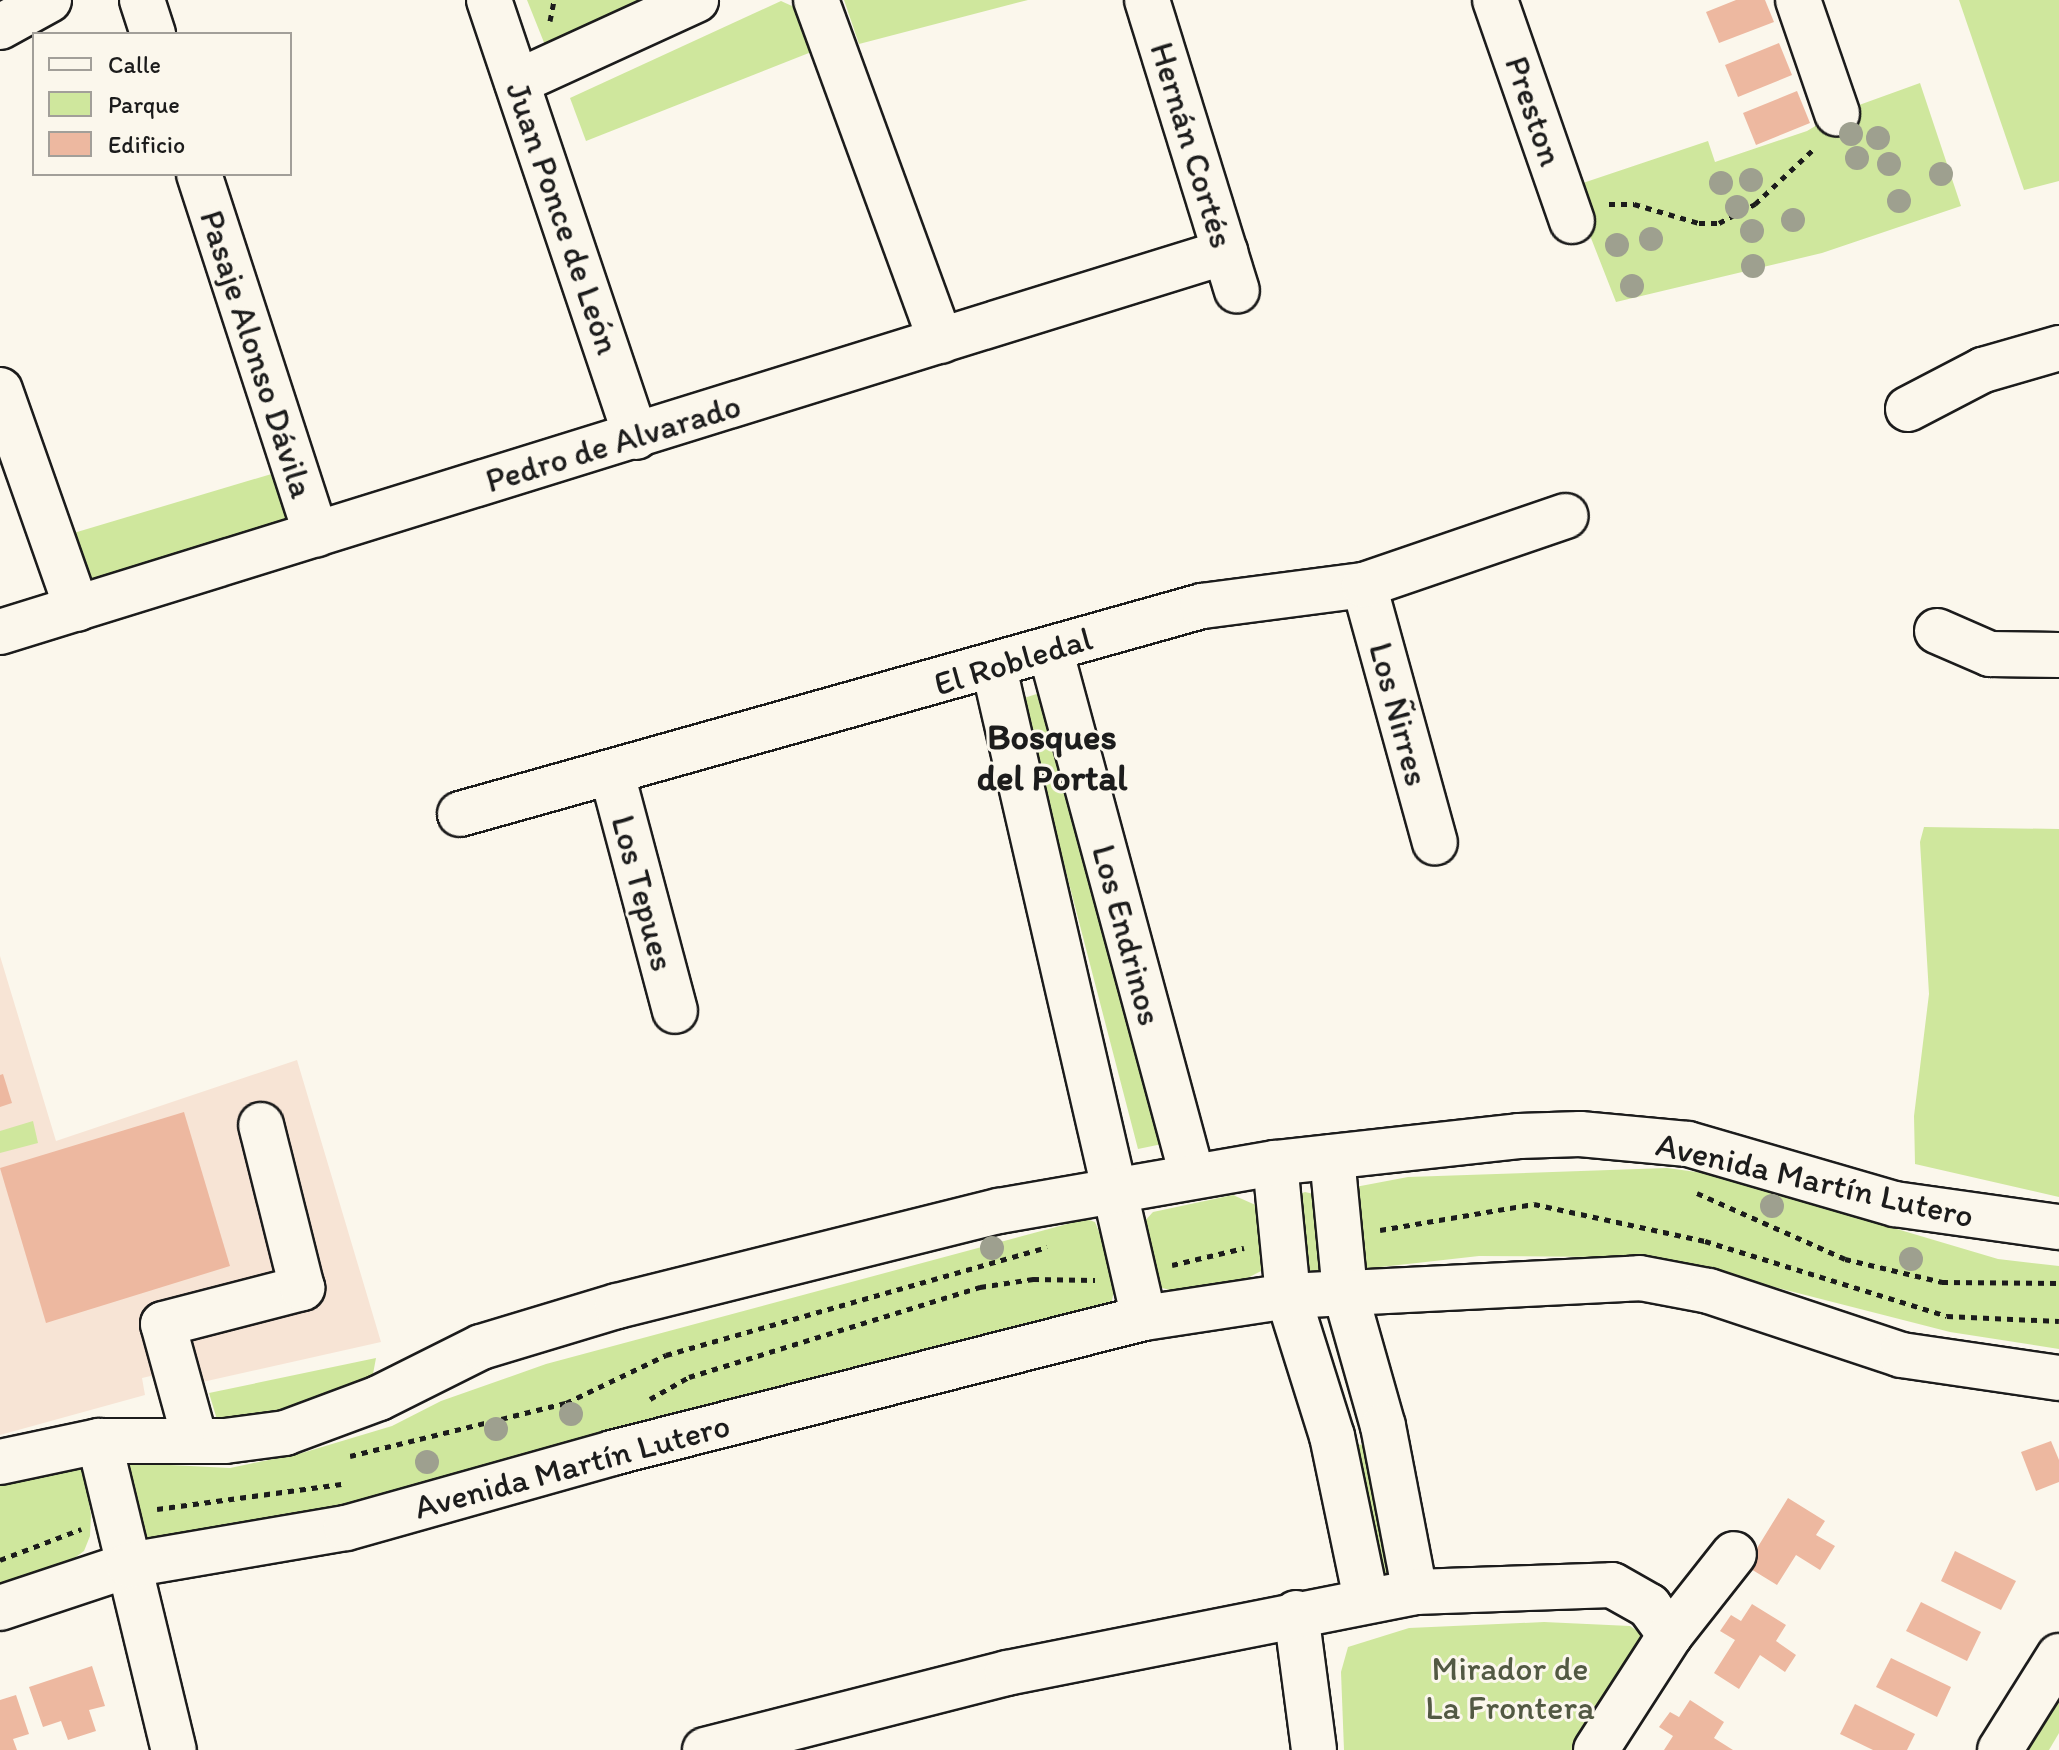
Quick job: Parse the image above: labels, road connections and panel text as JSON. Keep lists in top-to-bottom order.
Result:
{
  "streets": {
    "street": [
      "Preston",
      "Hernán Cortés",
      "Juan Ponce de León",
      "Pasaje Alonso Dávila",
      "Pedro de Alvarado",
      "El Robledal",
      "Los Ñirres",
      "Los Tepues",
      "Los Endrinos",
      "Avenida Martín Lutero"
    ]
  },
  "crossings": [
    ["Hernán Cortés", "Pedro de Alvarado"],
    ["Juan Ponce de León", "Pedro de Alvarado"],
    ["Pasaje Alonso Dávila", "Pedro de Alvarado"],
    ["El Robledal", "Los Ñirres"],
    ["El Robledal", "Los Tepues"],
    ["El Robledal", "Los Endrinos"],
    ["Los Endrinos", "Avenida Martín Lutero"]
  ],
  "districts": ["Bosques del Portal"],
  "parks": ["Mirador de La Frontera"],
  "legend": ["Calle", "Parque", "Edificio"]
}
